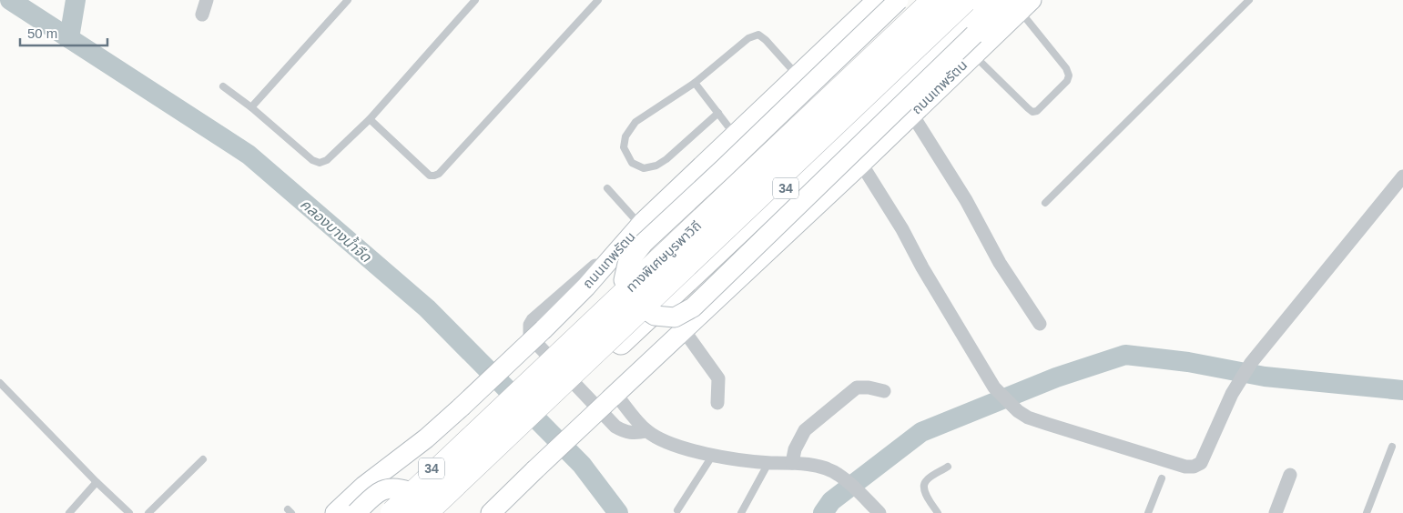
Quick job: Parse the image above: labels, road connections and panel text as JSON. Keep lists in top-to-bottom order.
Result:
{
  "streets": {
    "highway": ["ถนนเทพรัตน", "34", "ทางพิเศษบูรพาวิถี"]
  },
  "water": ["คลองบางน้ำจืด"],
  "scale_bar": "50 m"
}
